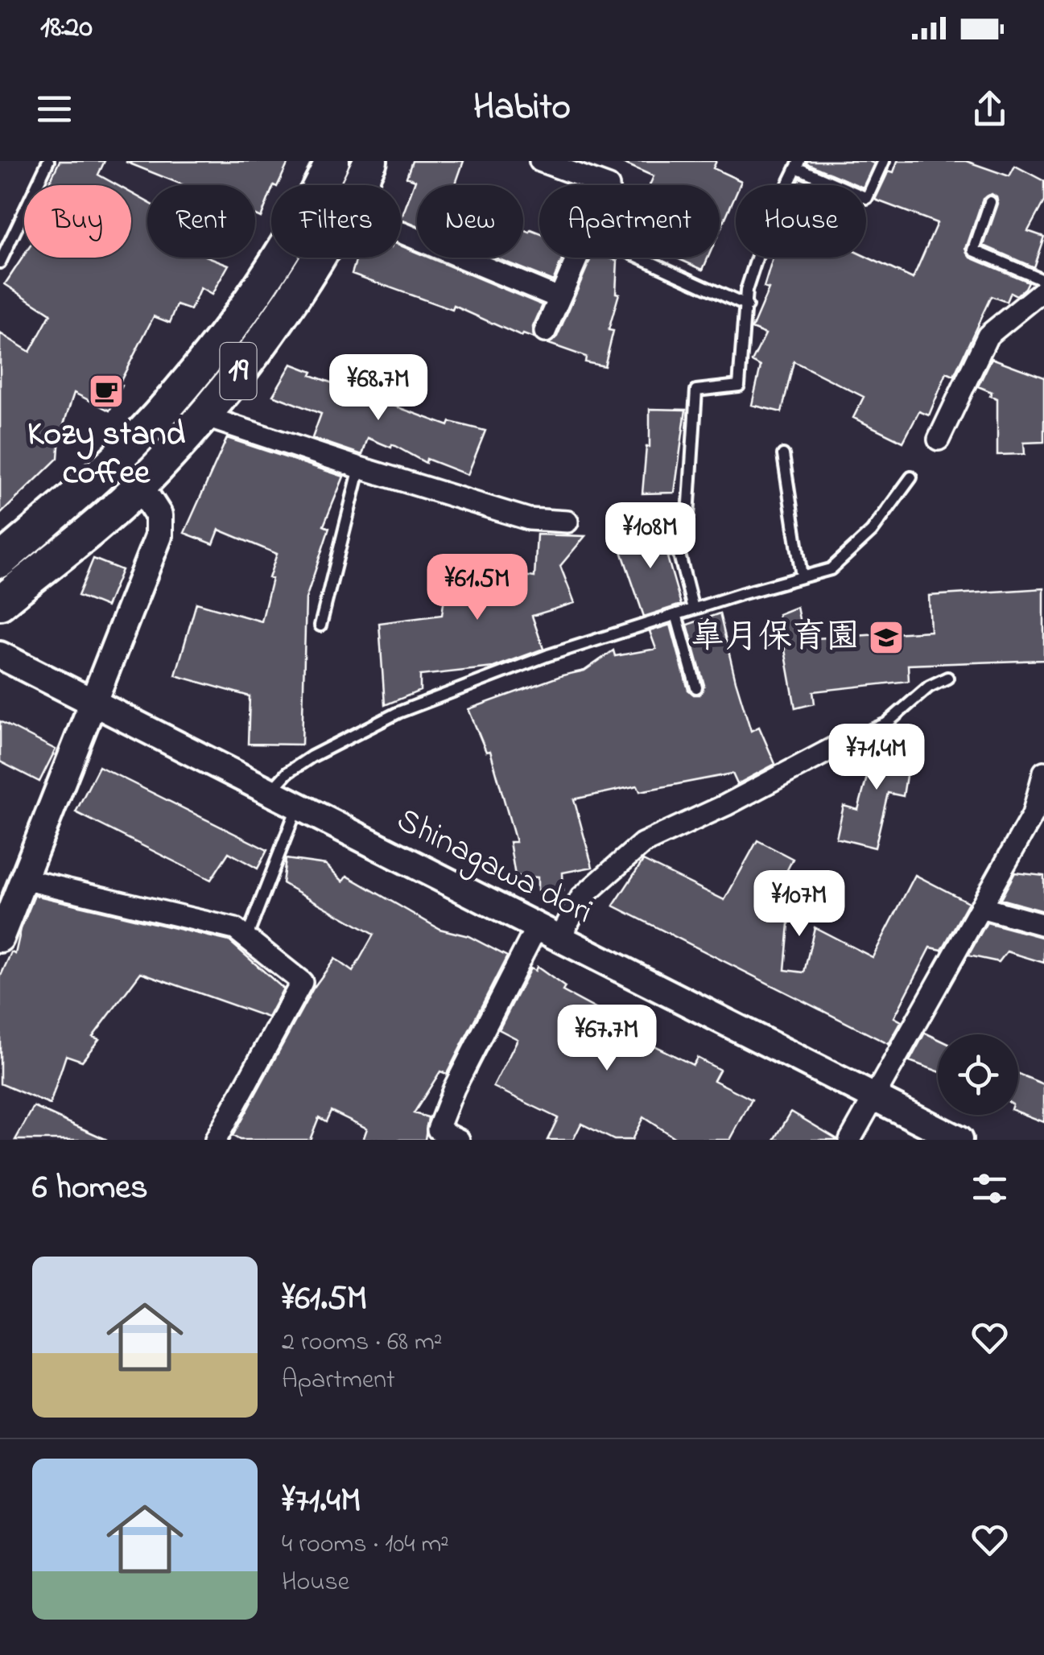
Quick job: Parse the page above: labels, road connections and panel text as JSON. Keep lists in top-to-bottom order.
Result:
{
  "streets": {
    "main road": ["19"],
    "street": ["Shinagawa dori"]
  },
  "places": {
    "cafe": ["Kozy stand coffee"],
    "school or university": ["皐月保育園"]
  },
  "page": {
    "status": "18:20",
    "header": "Habito",
    "chip": [
      "Buy",
      "Rent",
      "Filters",
      "New",
      "Apartment",
      "House"
    ],
    "price": [
      "¥68.7M",
      "¥108M",
      "¥61.5M",
      "¥71.4M",
      "¥107M",
      "¥67.7M"
    ],
    "heading": "6 homes",
    "list": [
      {
        "name": "¥61.5M",
        "note": "2 rooms · 68 m² · Apartment"
      },
      {
        "name": "¥71.4M",
        "note": "4 rooms · 104 m² · House"
      }
    ]
  }
}
